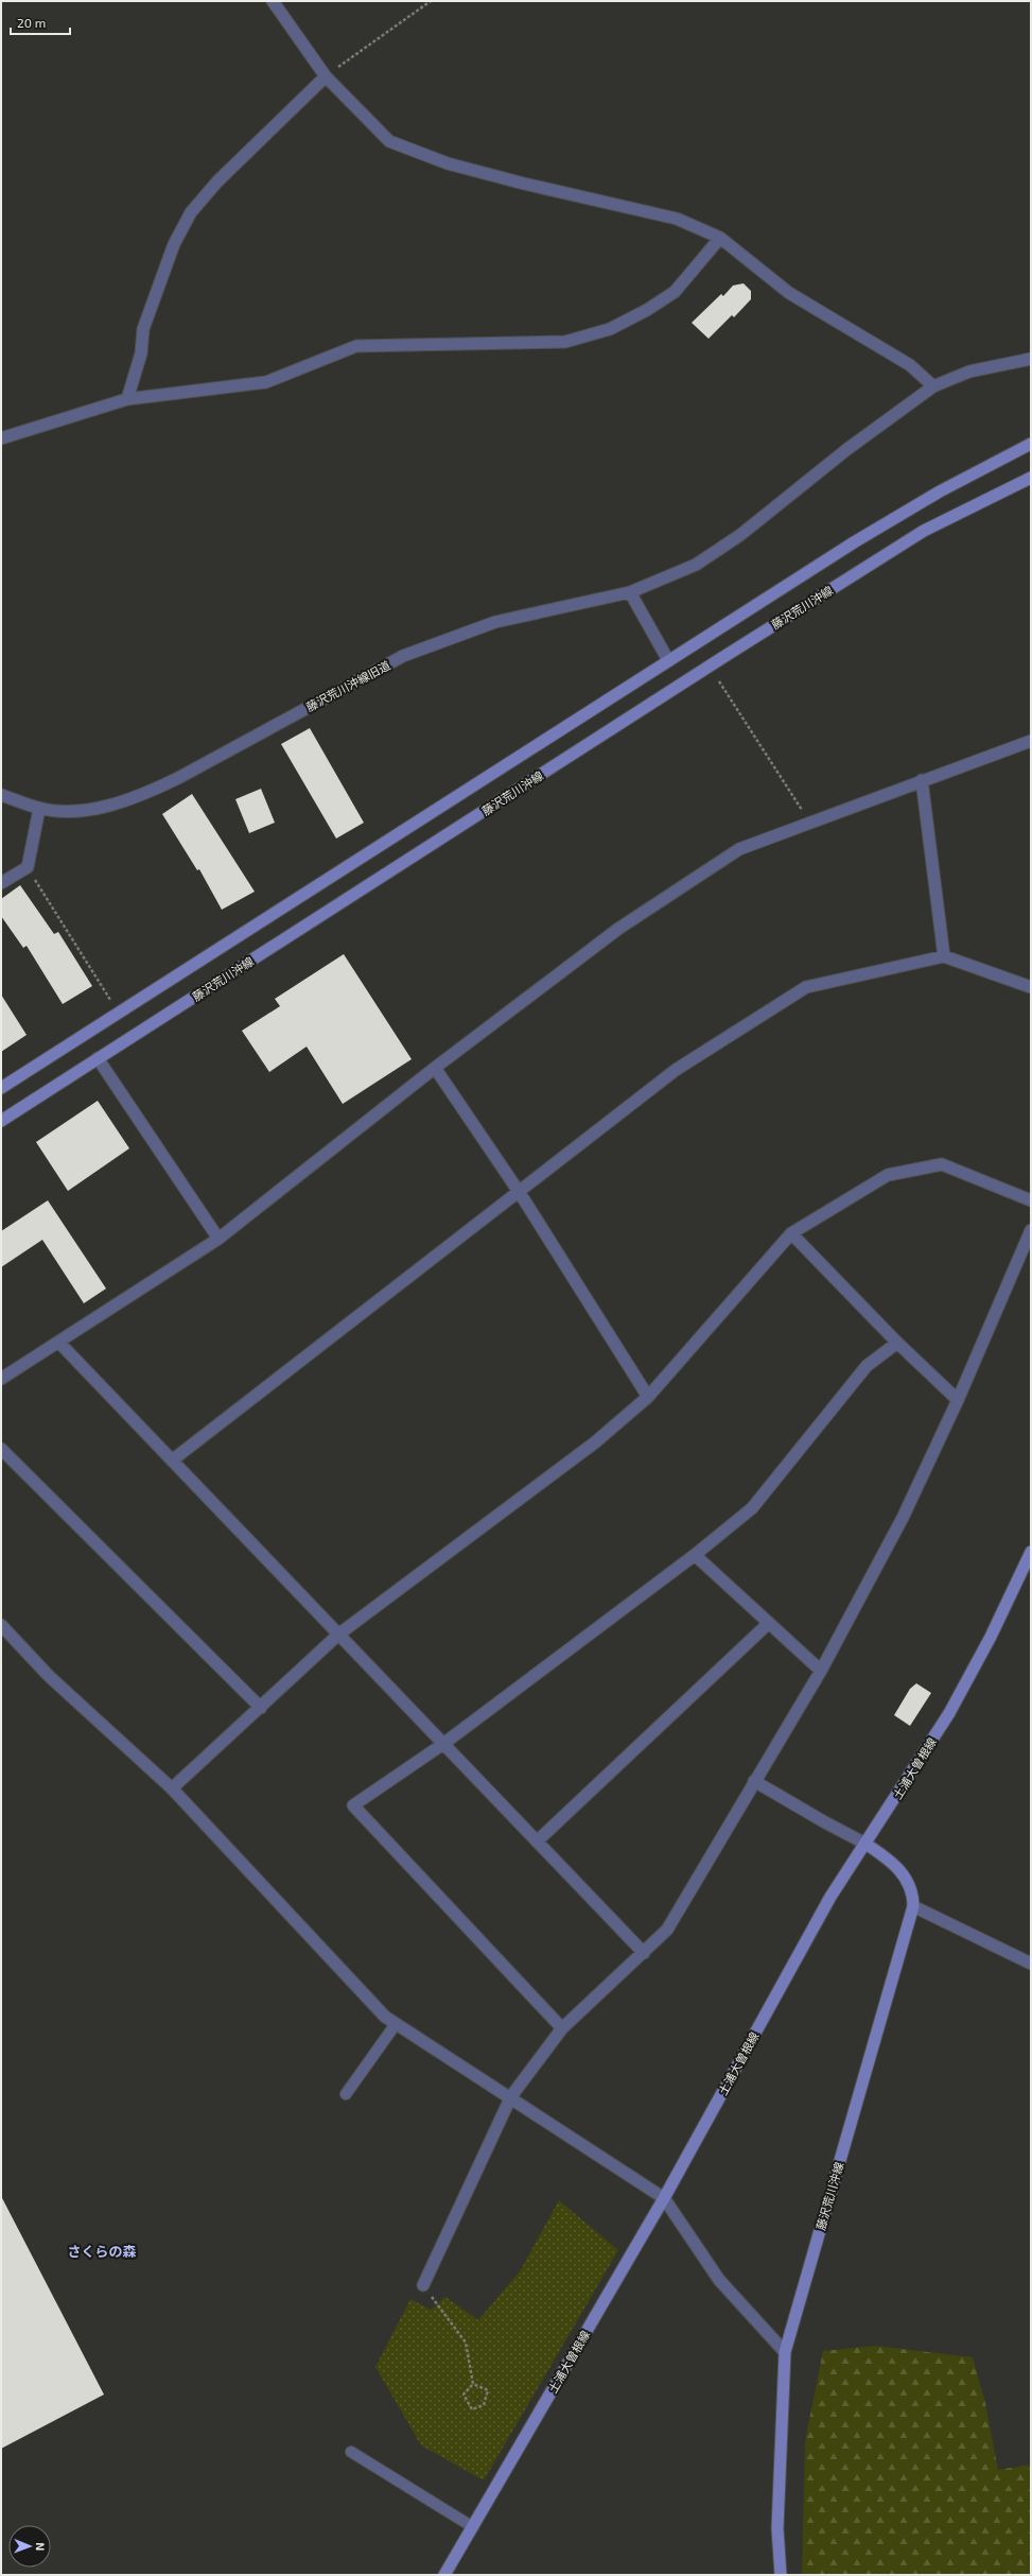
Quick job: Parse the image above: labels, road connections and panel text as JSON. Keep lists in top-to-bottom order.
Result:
{
  "streets": {
    "main road": ["藤沢荒川沖線", "土浦大曽根線"],
    "street": ["藤沢荒川沖線旧道"]
  },
  "crossings": [
    ["藤沢荒川沖線", "土浦大曽根線"]
  ],
  "districts": ["さくらの森"],
  "scale_bar": "20 m",
  "north": "right"
}
